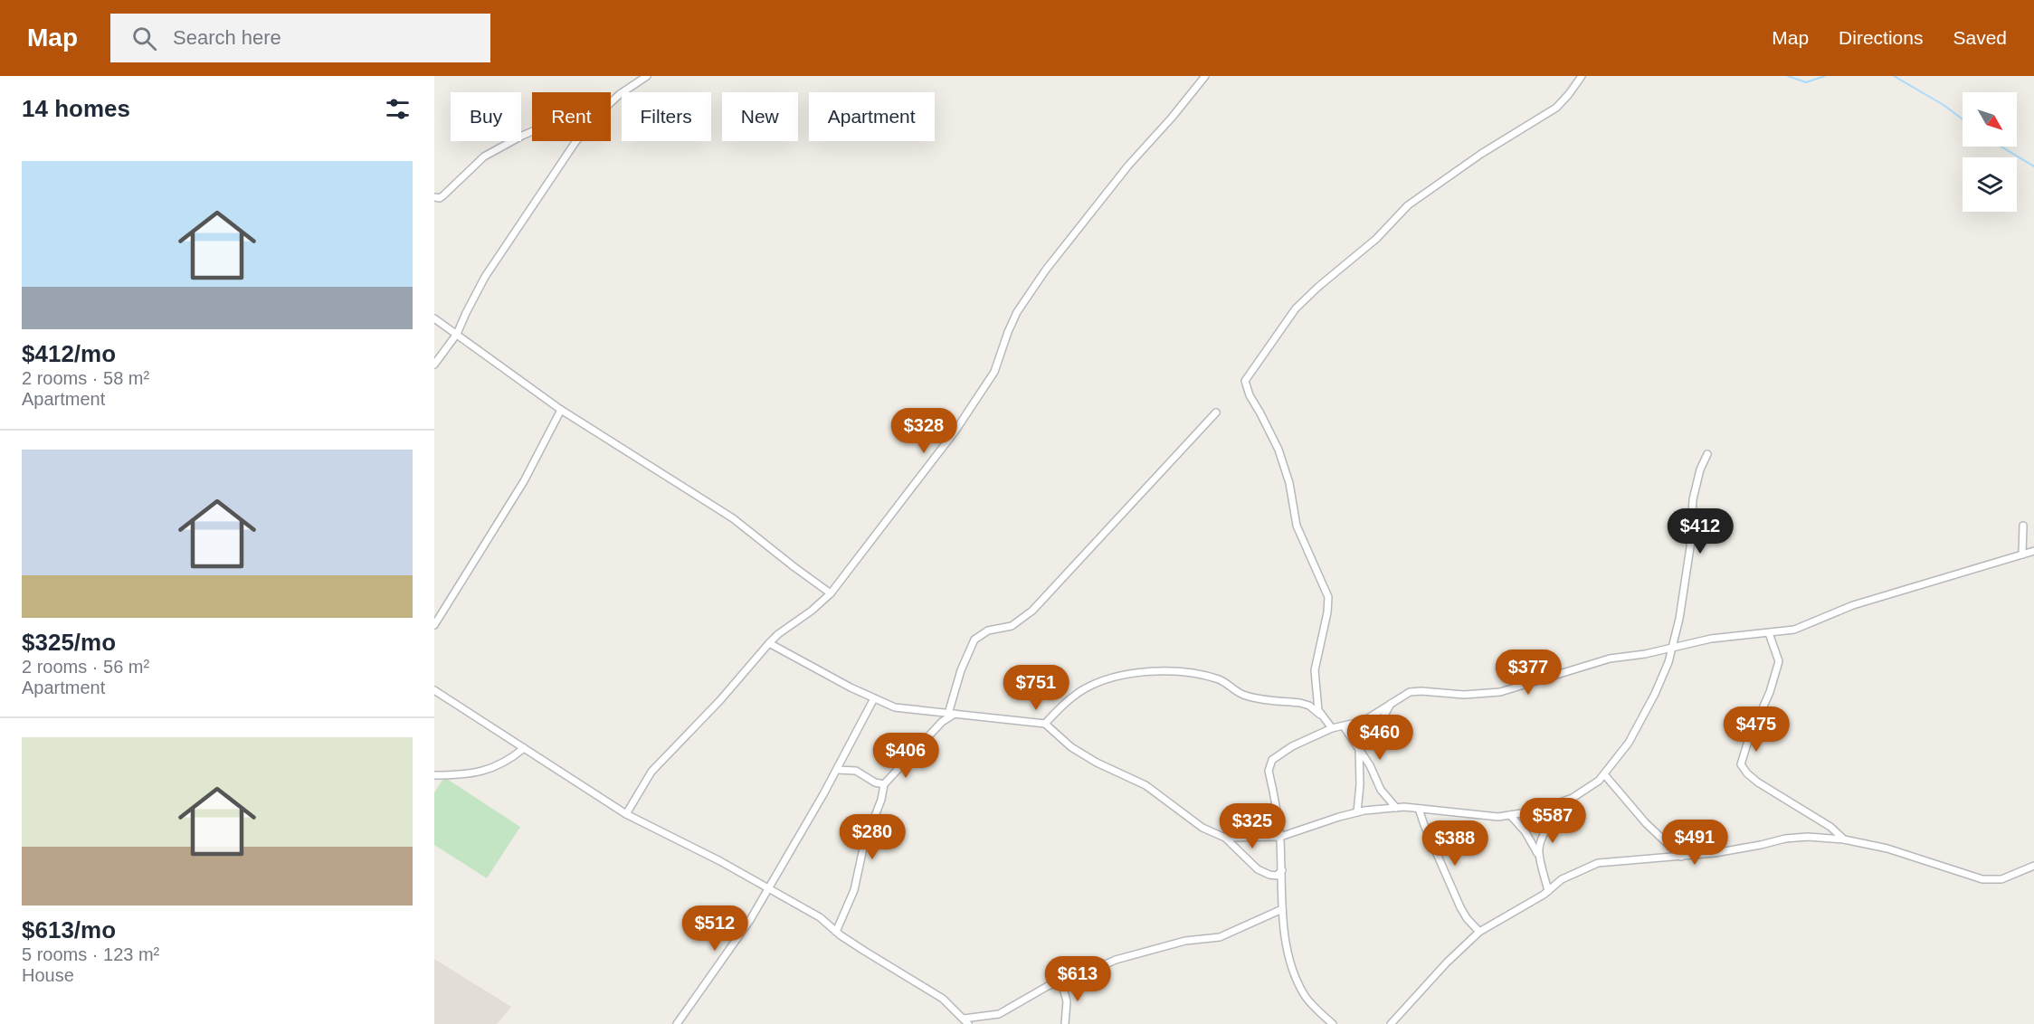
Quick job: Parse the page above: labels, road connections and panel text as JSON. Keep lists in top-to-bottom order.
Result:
{
  "north": "bottom right",
  "page": {
    "header": "Map",
    "search": "Search here",
    "nav": ["Map", "Directions", "Saved"],
    "heading": "14 homes",
    "chip": [
      "Buy",
      "Rent",
      "Filters",
      "New",
      "Apartment"
    ],
    "list": [
      {
        "name": "$412/mo",
        "note": "2 rooms · 58 m² · Apartment"
      },
      {
        "name": "$325/mo",
        "note": "2 rooms · 56 m² · Apartment"
      },
      {
        "name": "$613/mo",
        "note": "5 rooms · 123 m² · House"
      }
    ],
    "price": [
      "$328",
      "$412",
      "$377",
      "$751",
      "$475",
      "$460",
      "$406",
      "$587",
      "$325",
      "$280",
      "$491",
      "$388",
      "$512",
      "$613"
    ]
  }
}
